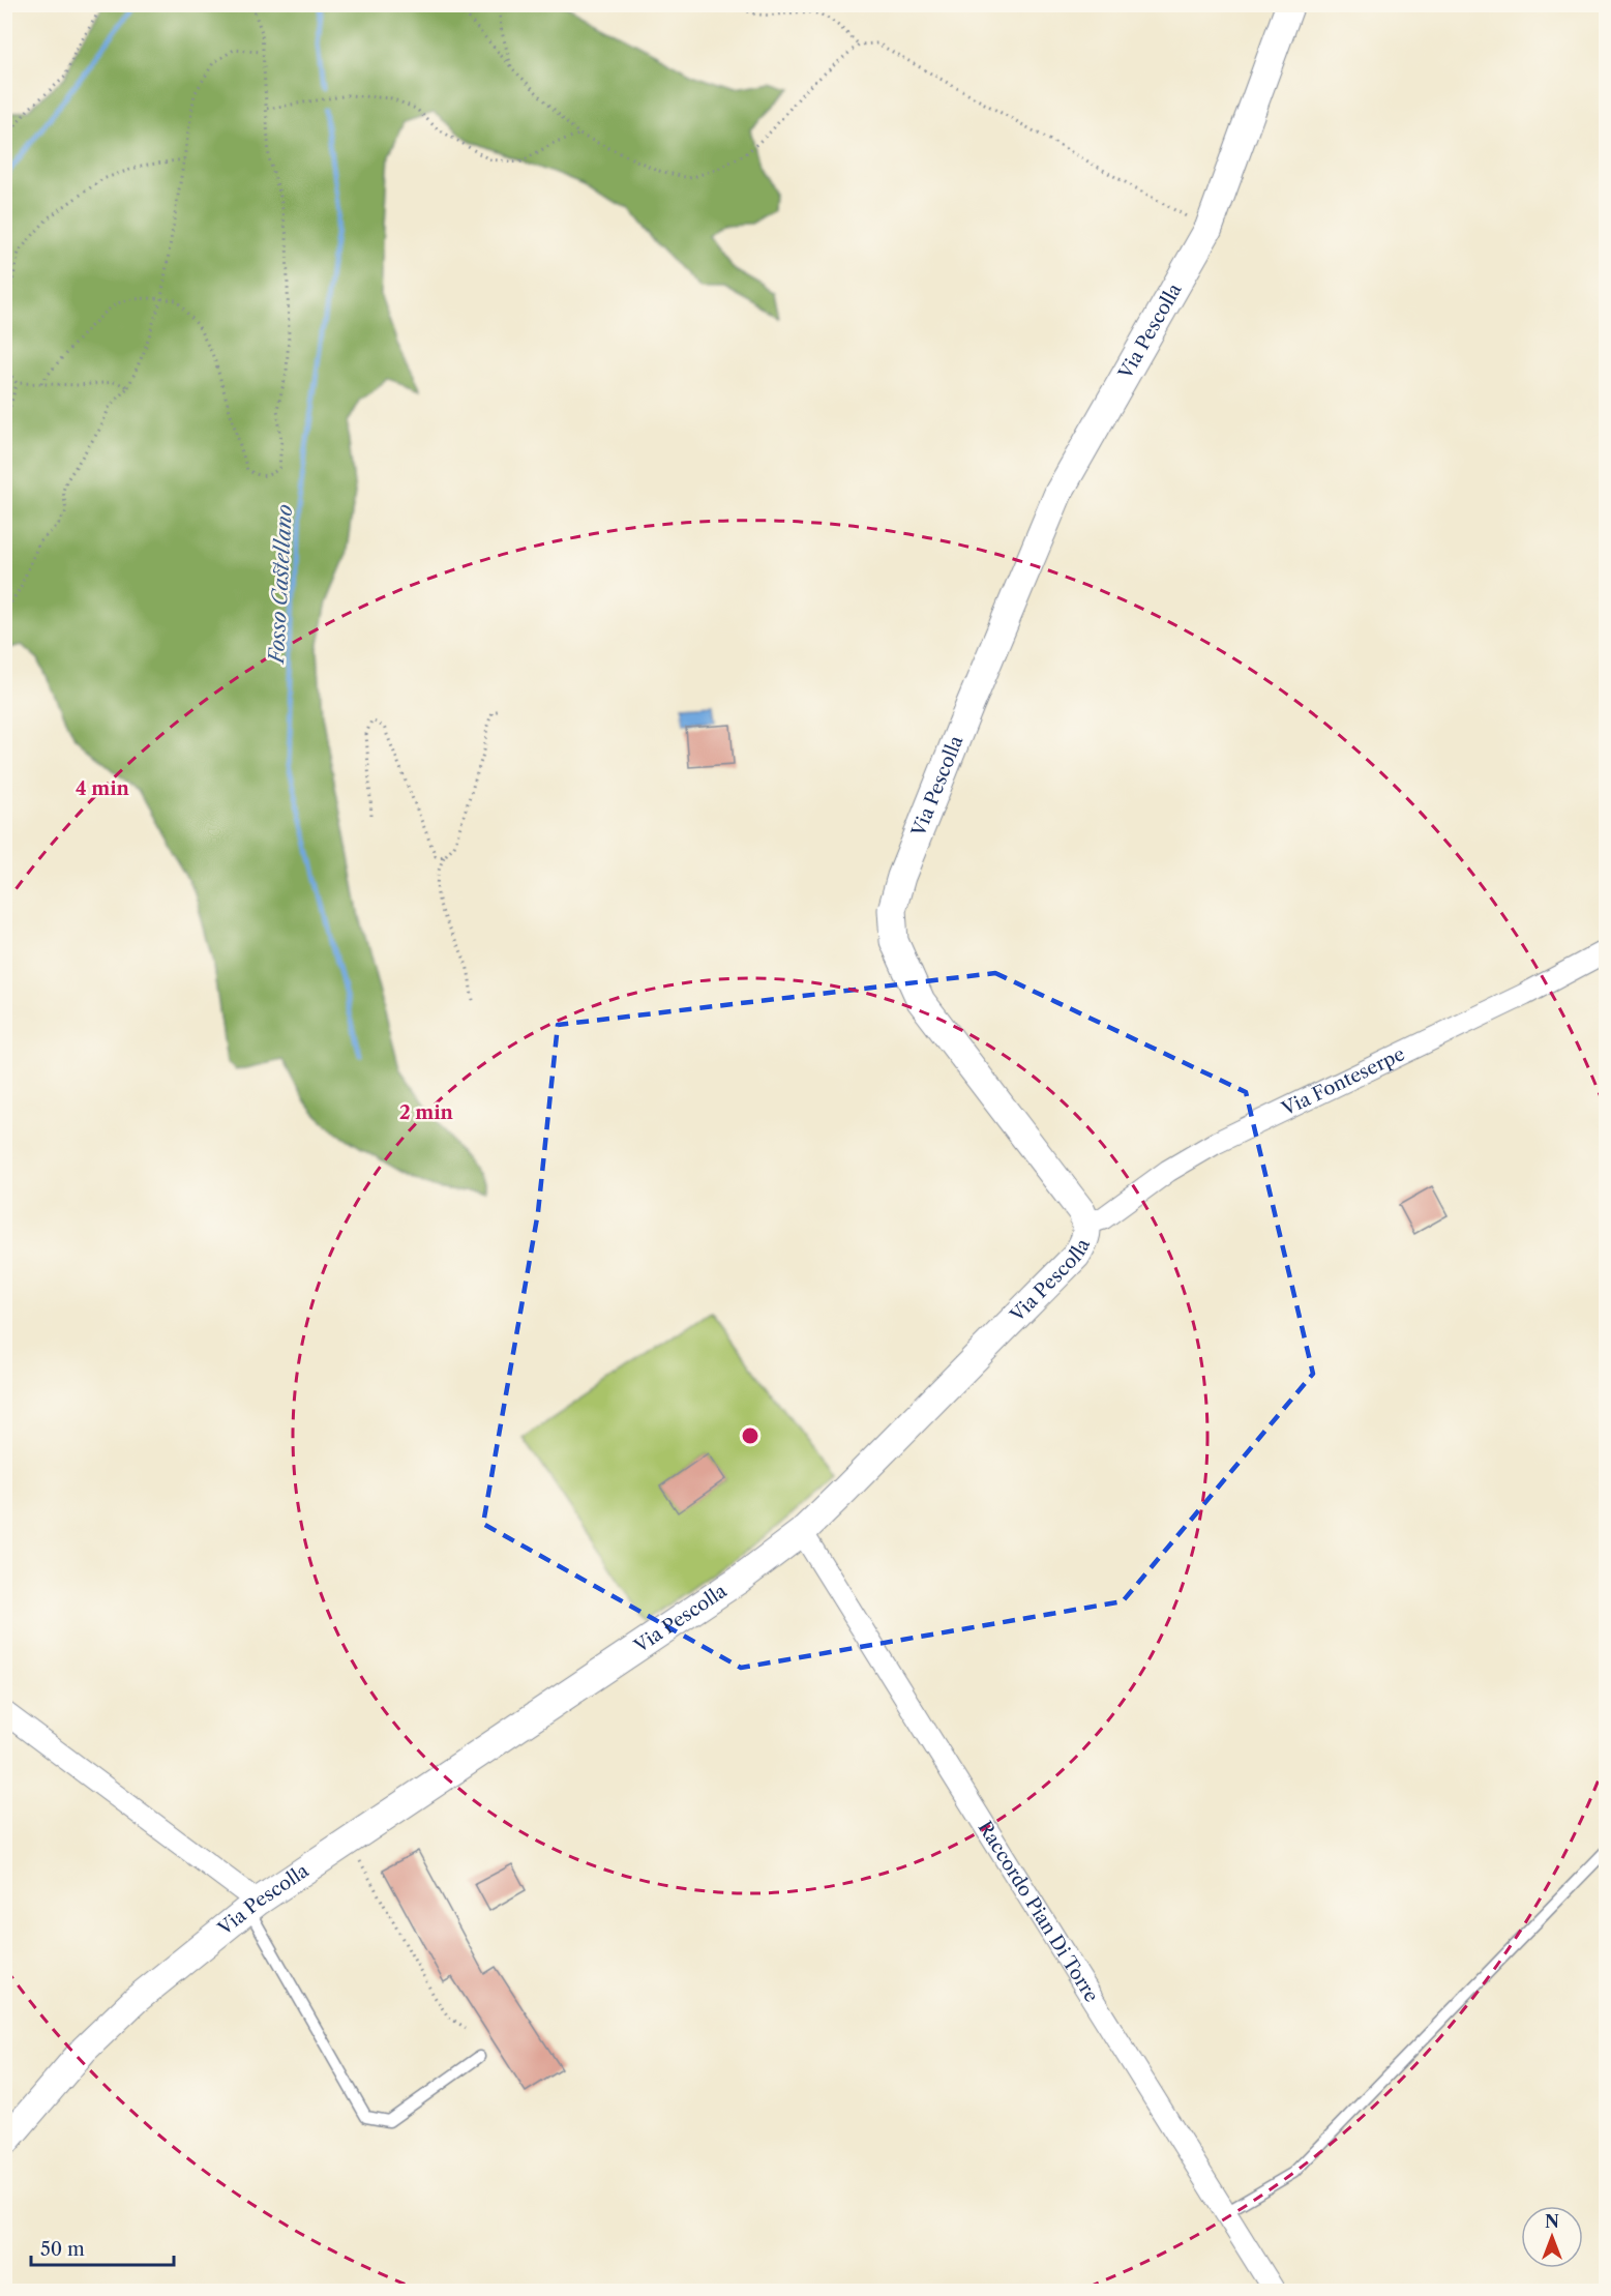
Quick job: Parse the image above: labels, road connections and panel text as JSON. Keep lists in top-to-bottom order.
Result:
{
  "streets": {
    "street": ["Via Pescolla", "Via Fonteserpe", "Raccordo Pian Di Torre"]
  },
  "crossings": [
    ["Via Pescolla", "Via Fonteserpe"],
    ["Via Pescolla", "Raccordo Pian Di Torre"]
  ],
  "water": ["Fosso Castellano"],
  "scale_bar": "50 m",
  "north": "top",
  "rings": ["4 min", "2 min"]
}
